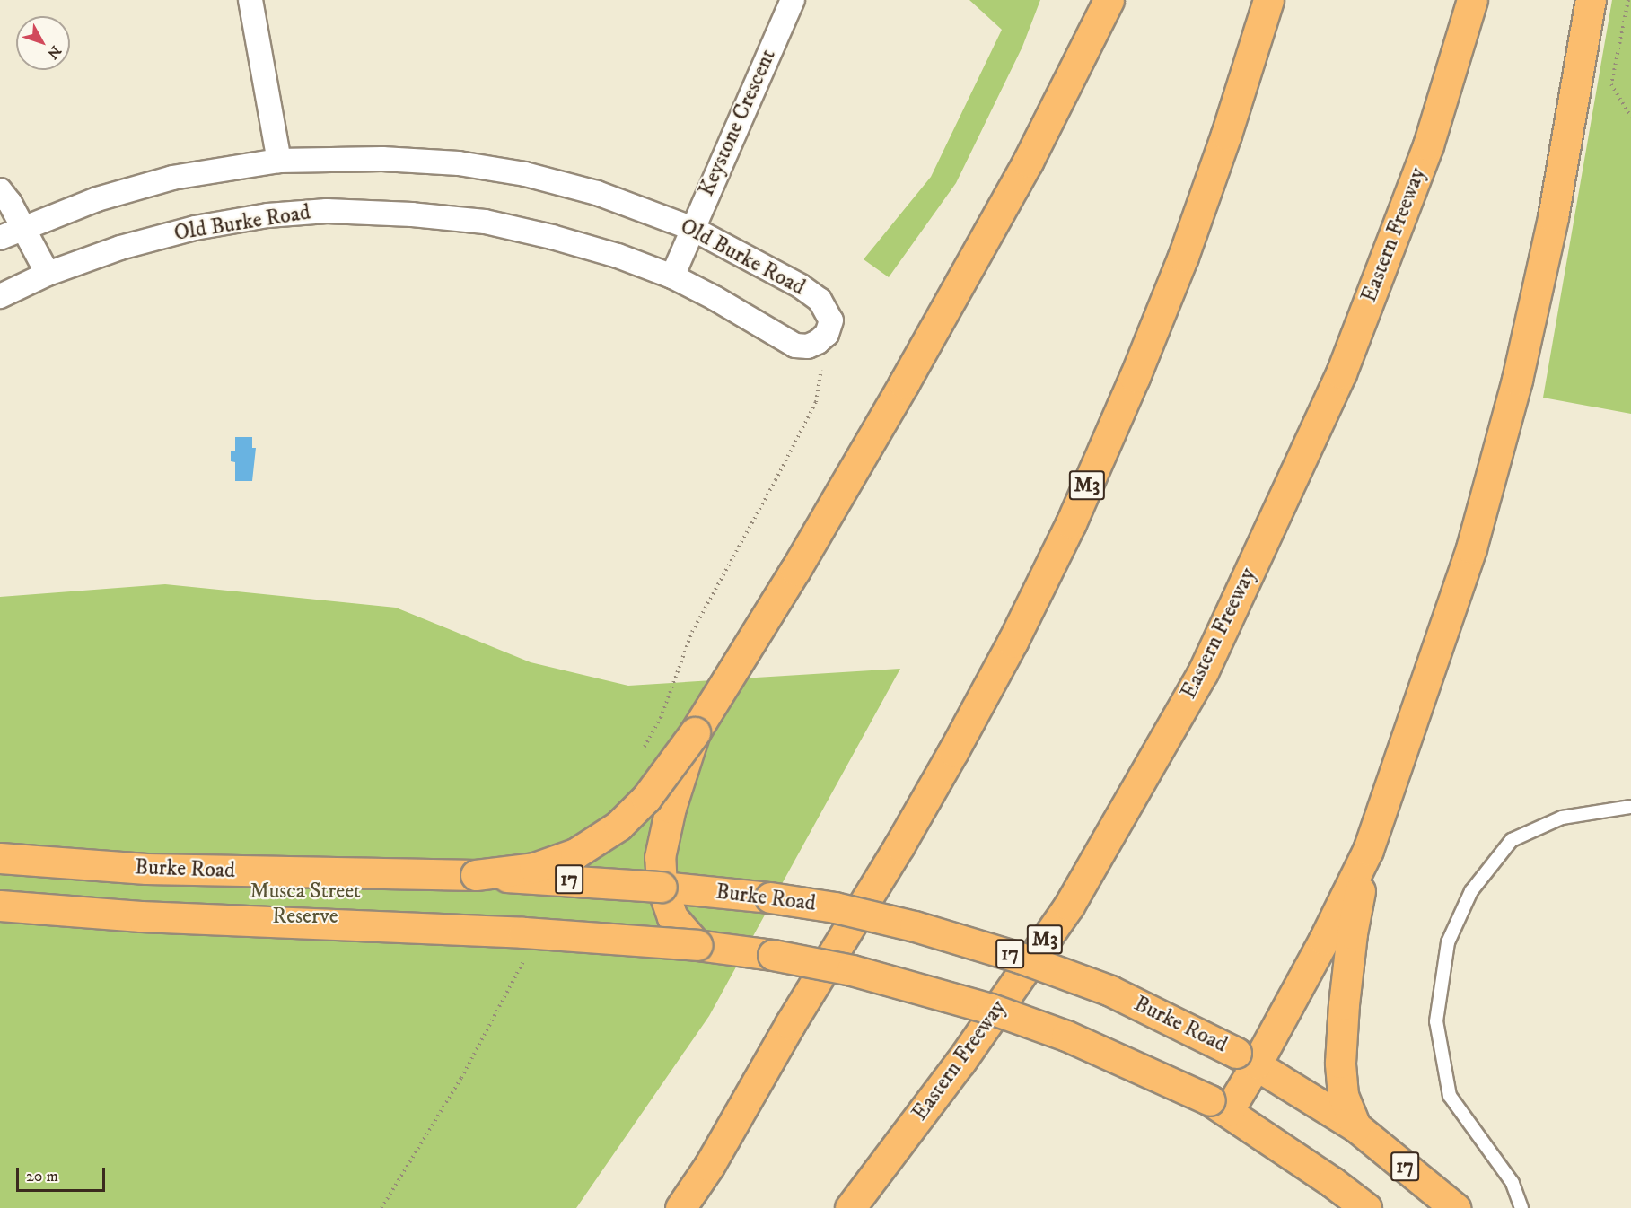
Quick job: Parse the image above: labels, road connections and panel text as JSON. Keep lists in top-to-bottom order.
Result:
{
  "streets": {
    "main road": [
      "Eastern Freeway",
      "M3",
      "Burke Road",
      "17"
    ],
    "street": ["Keystone Crescent", "Old Burke Road"]
  },
  "crossings": [
    ["Keystone Crescent", "Old Burke Road"]
  ],
  "parks": ["Musca Street Reserve"],
  "scale_bar": "20 m",
  "north": "bottom right"
}
